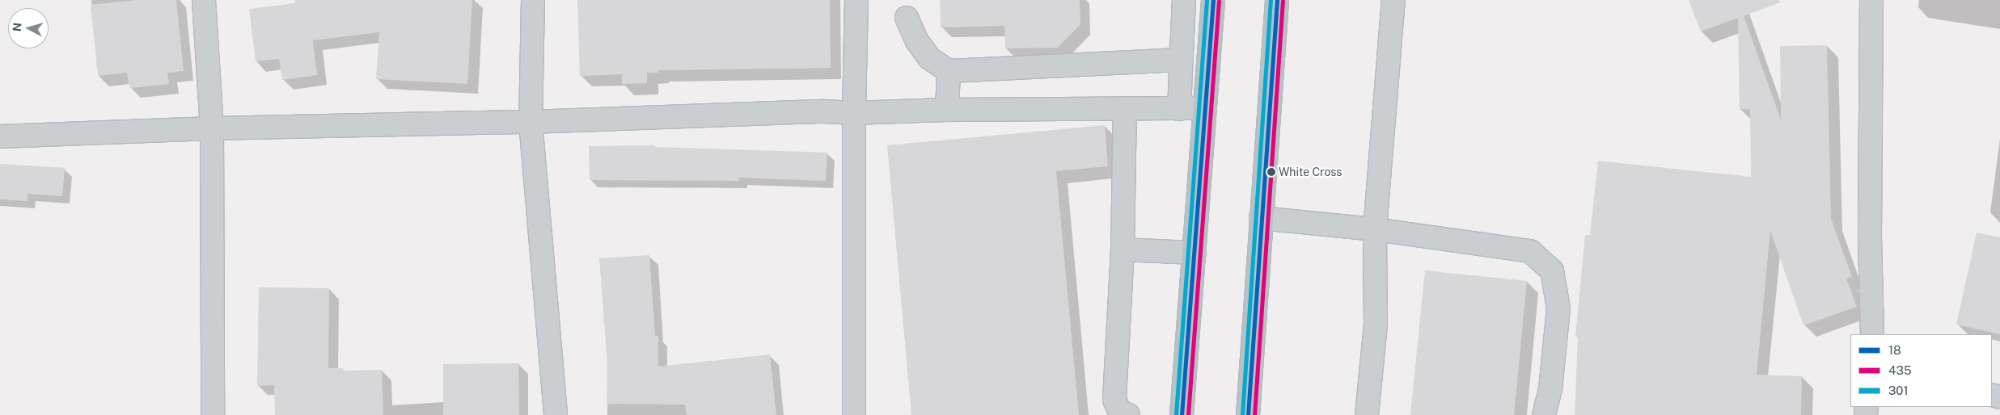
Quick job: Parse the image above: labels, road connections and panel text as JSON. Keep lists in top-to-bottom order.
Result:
{
  "places": ["White Cross"],
  "lines": ["transit line 18", "transit line 301", "transit line 435"],
  "legend": ["18", "435", "301"],
  "north": "left"
}
